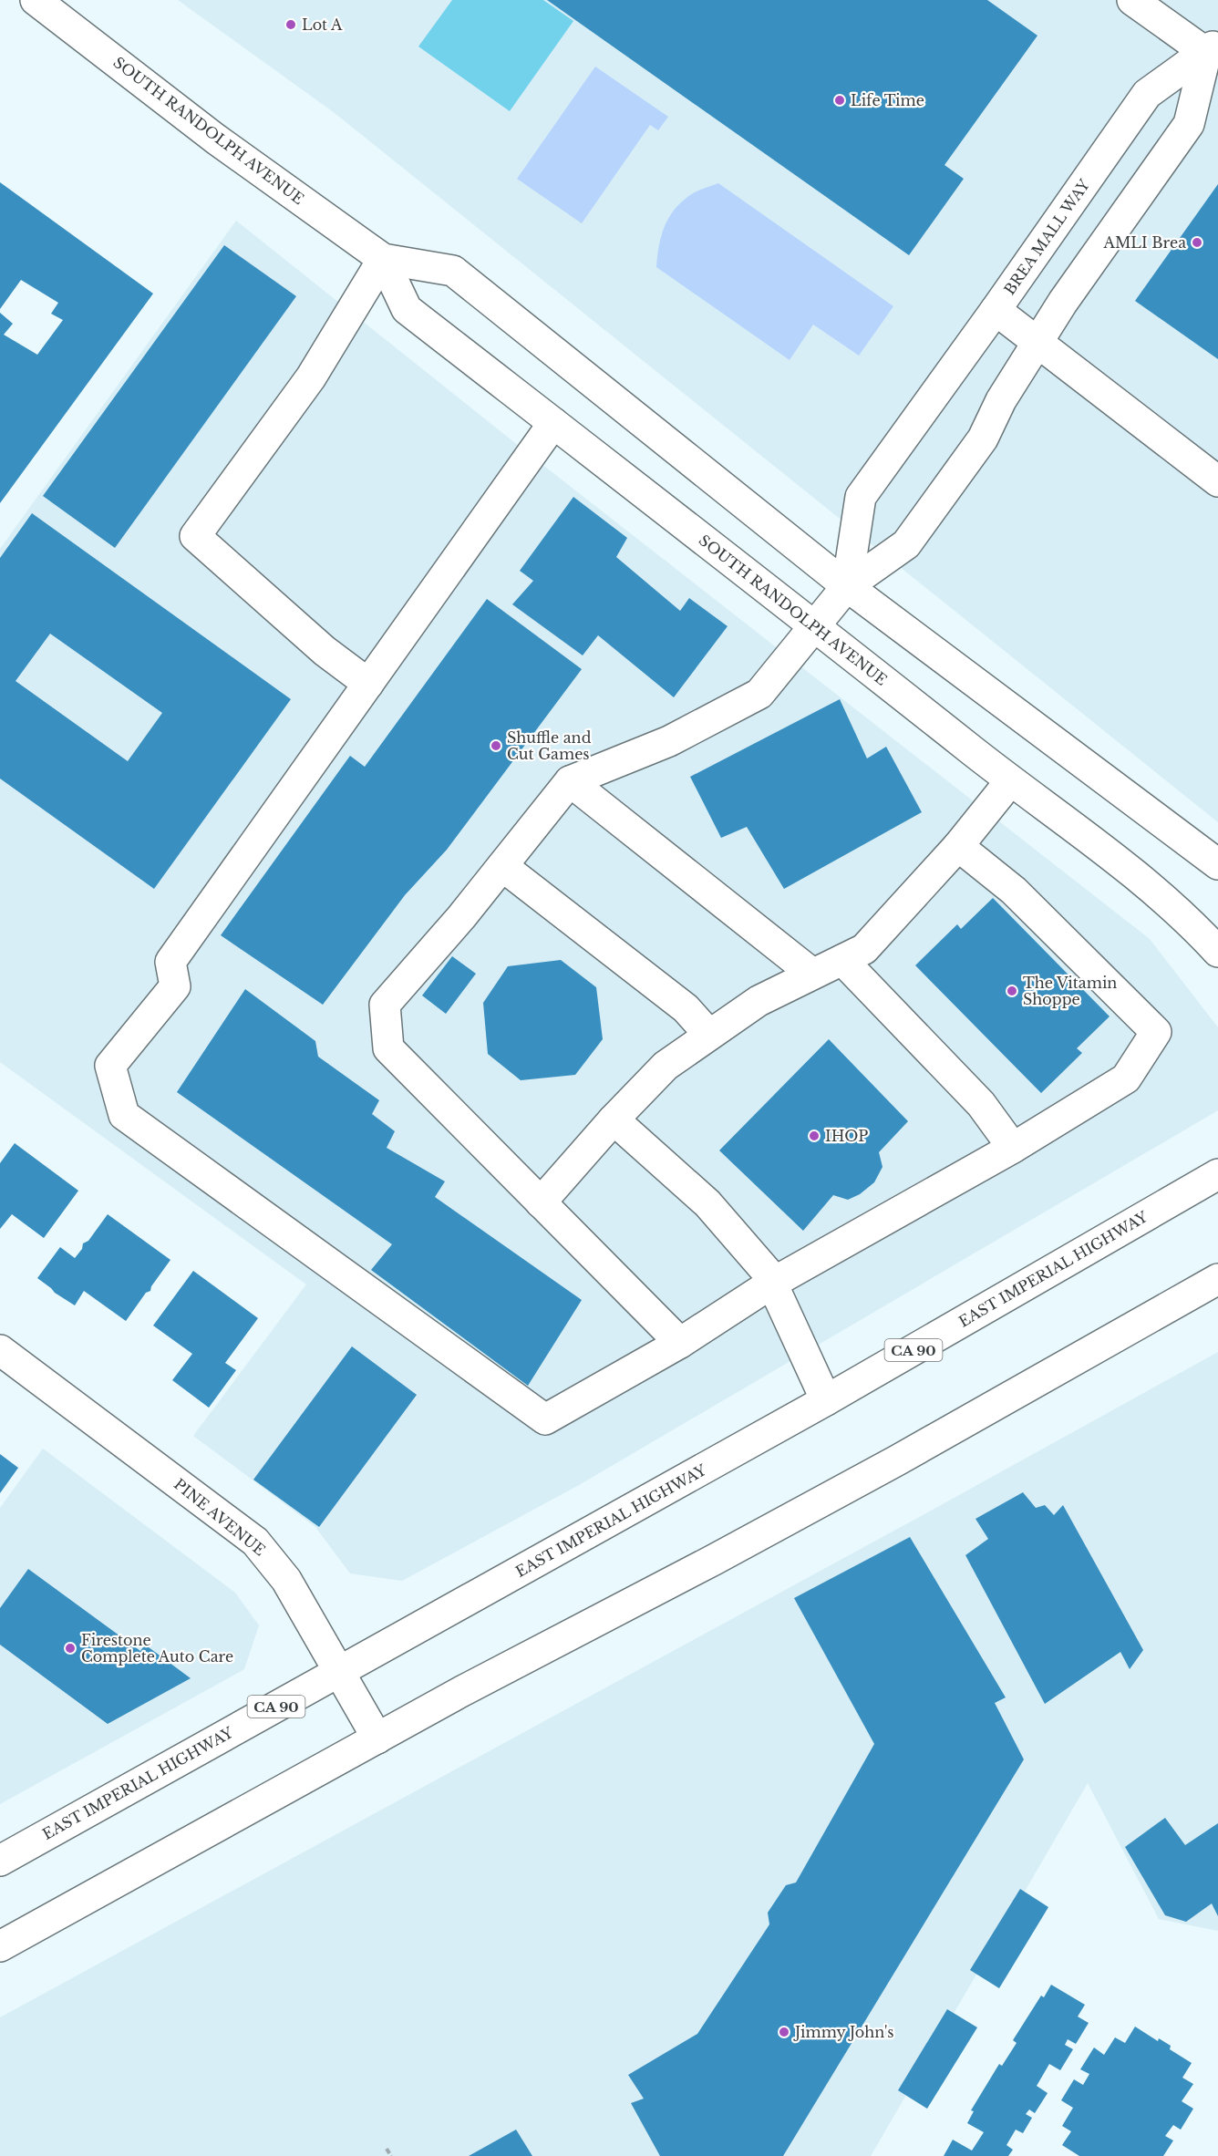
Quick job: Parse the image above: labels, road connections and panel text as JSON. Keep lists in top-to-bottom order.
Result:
{
  "streets": {
    "street": [
      "SOUTH RANDOLPH AVENUE",
      "BREA MALL WAY",
      "EAST IMPERIAL HIGHWAY",
      "CA 90",
      "PINE AVENUE"
    ]
  },
  "crossings": [
    ["EAST IMPERIAL HIGHWAY", "PINE AVENUE"]
  ],
  "places": [
    "Lot A",
    "Life Time",
    "AMLI Brea",
    "Shuffle and Cut Games",
    "The Vitamin Shoppe",
    "IHOP",
    "Firestone Complete Auto Care",
    "Jimmy John's"
  ]
}
